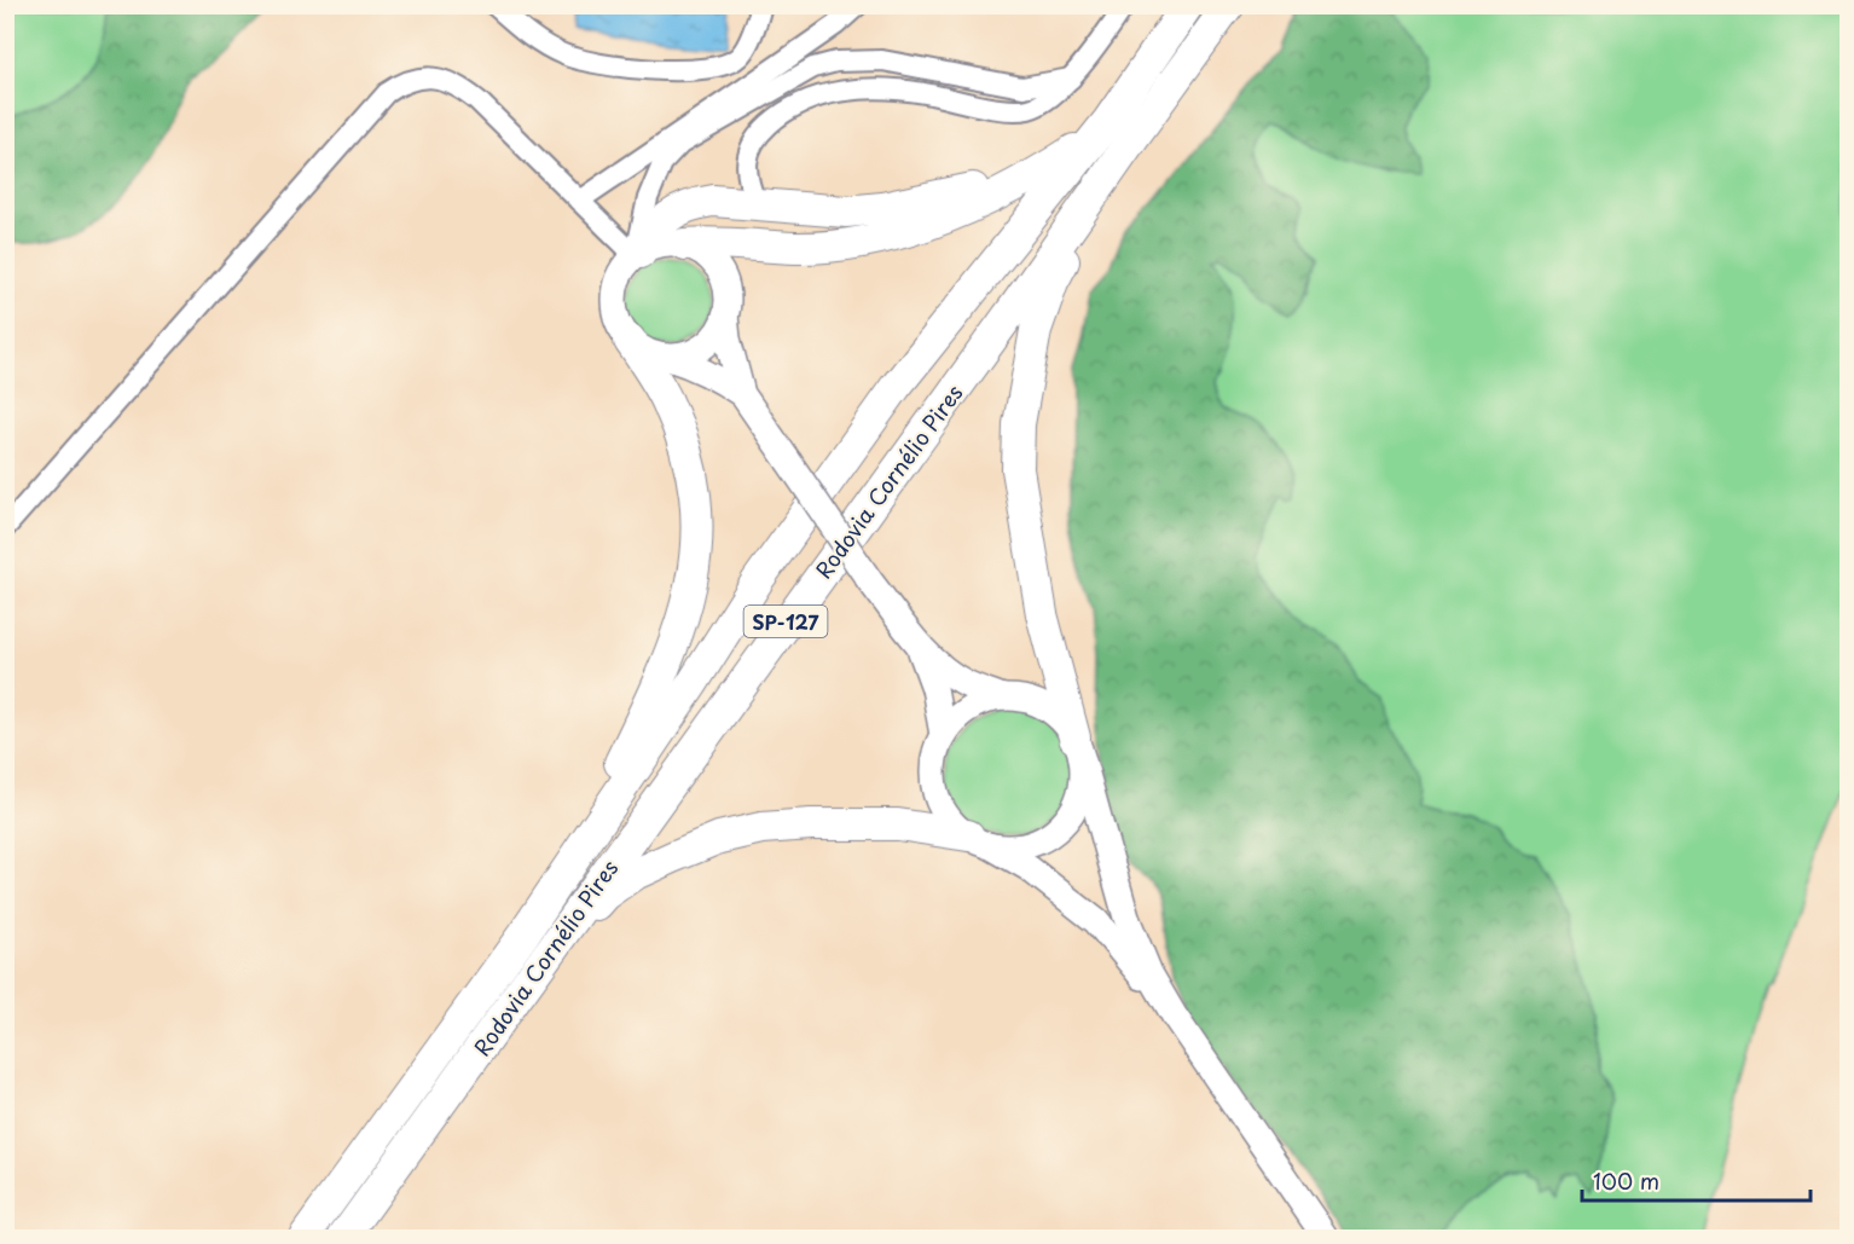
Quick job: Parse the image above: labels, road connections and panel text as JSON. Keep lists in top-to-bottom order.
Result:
{
  "streets": {
    "highway": ["Rodovia Cornélio Pires", "SP-127"]
  },
  "scale_bar": "100 m"
}
